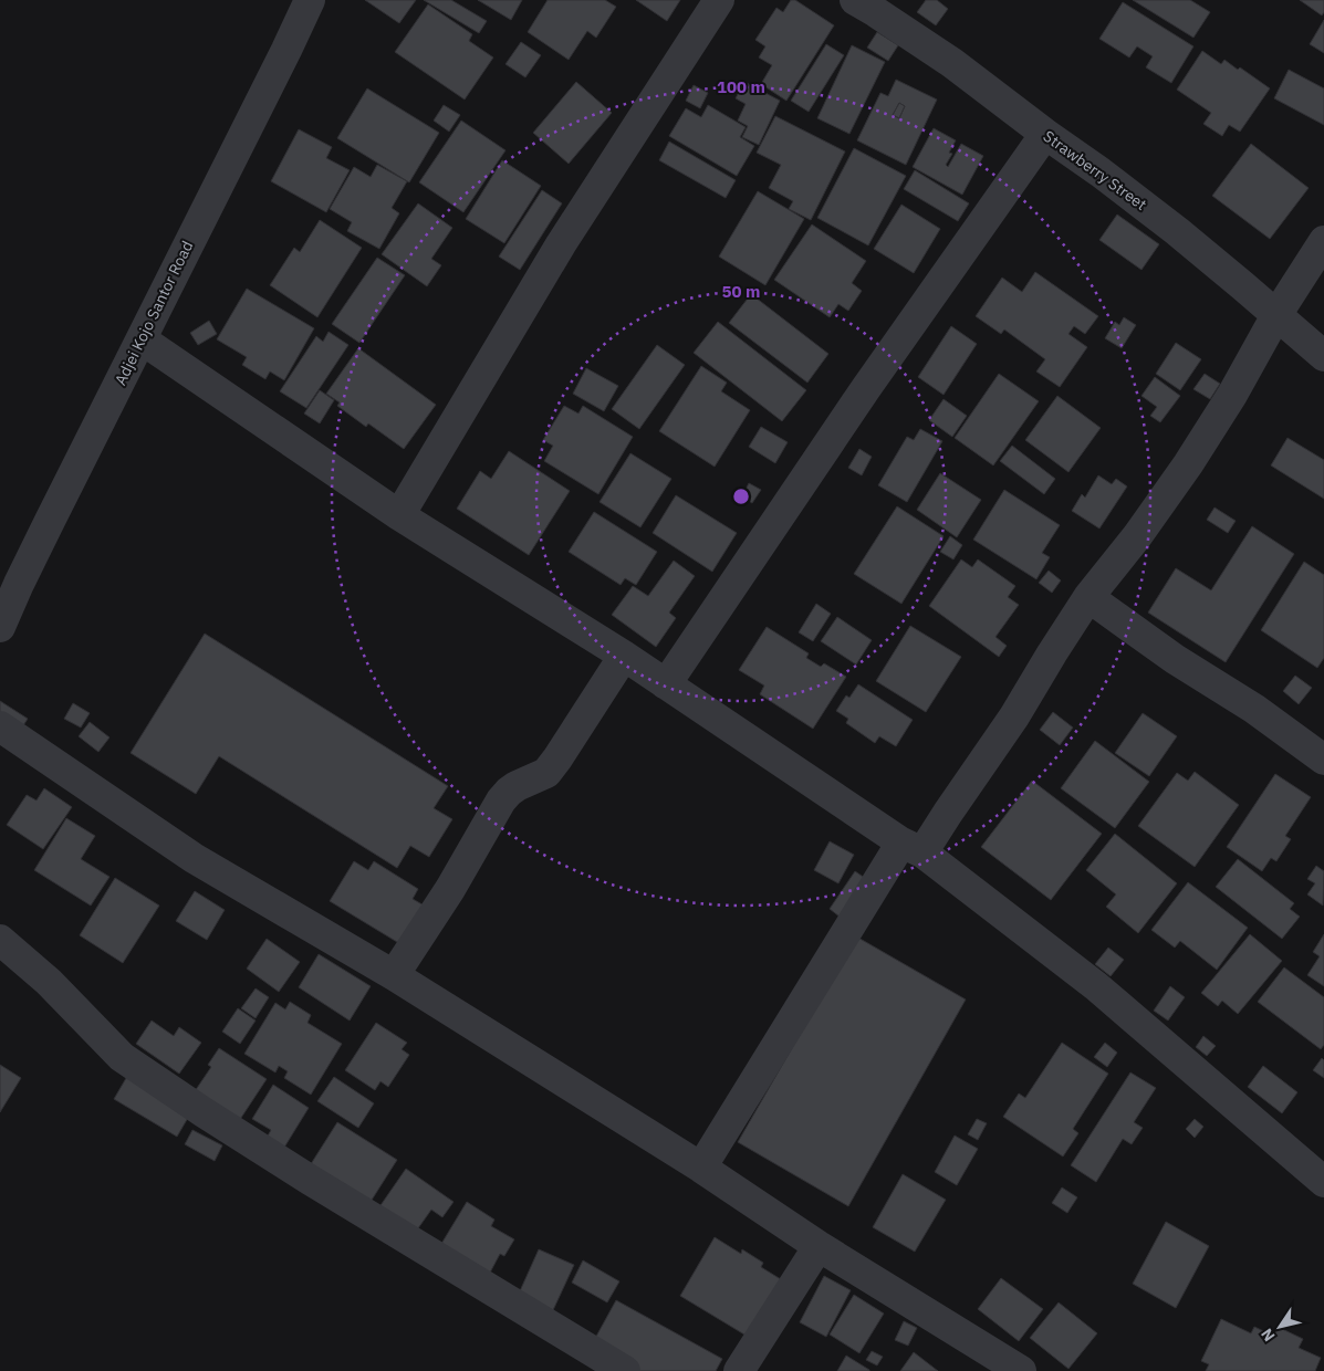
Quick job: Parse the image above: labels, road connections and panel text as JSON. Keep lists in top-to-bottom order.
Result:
{
  "streets": {
    "street": ["Strawberry Street", "Adjei Kojo Santor Road"]
  },
  "north": "bottom left",
  "rings": ["100 m", "50 m"]
}
